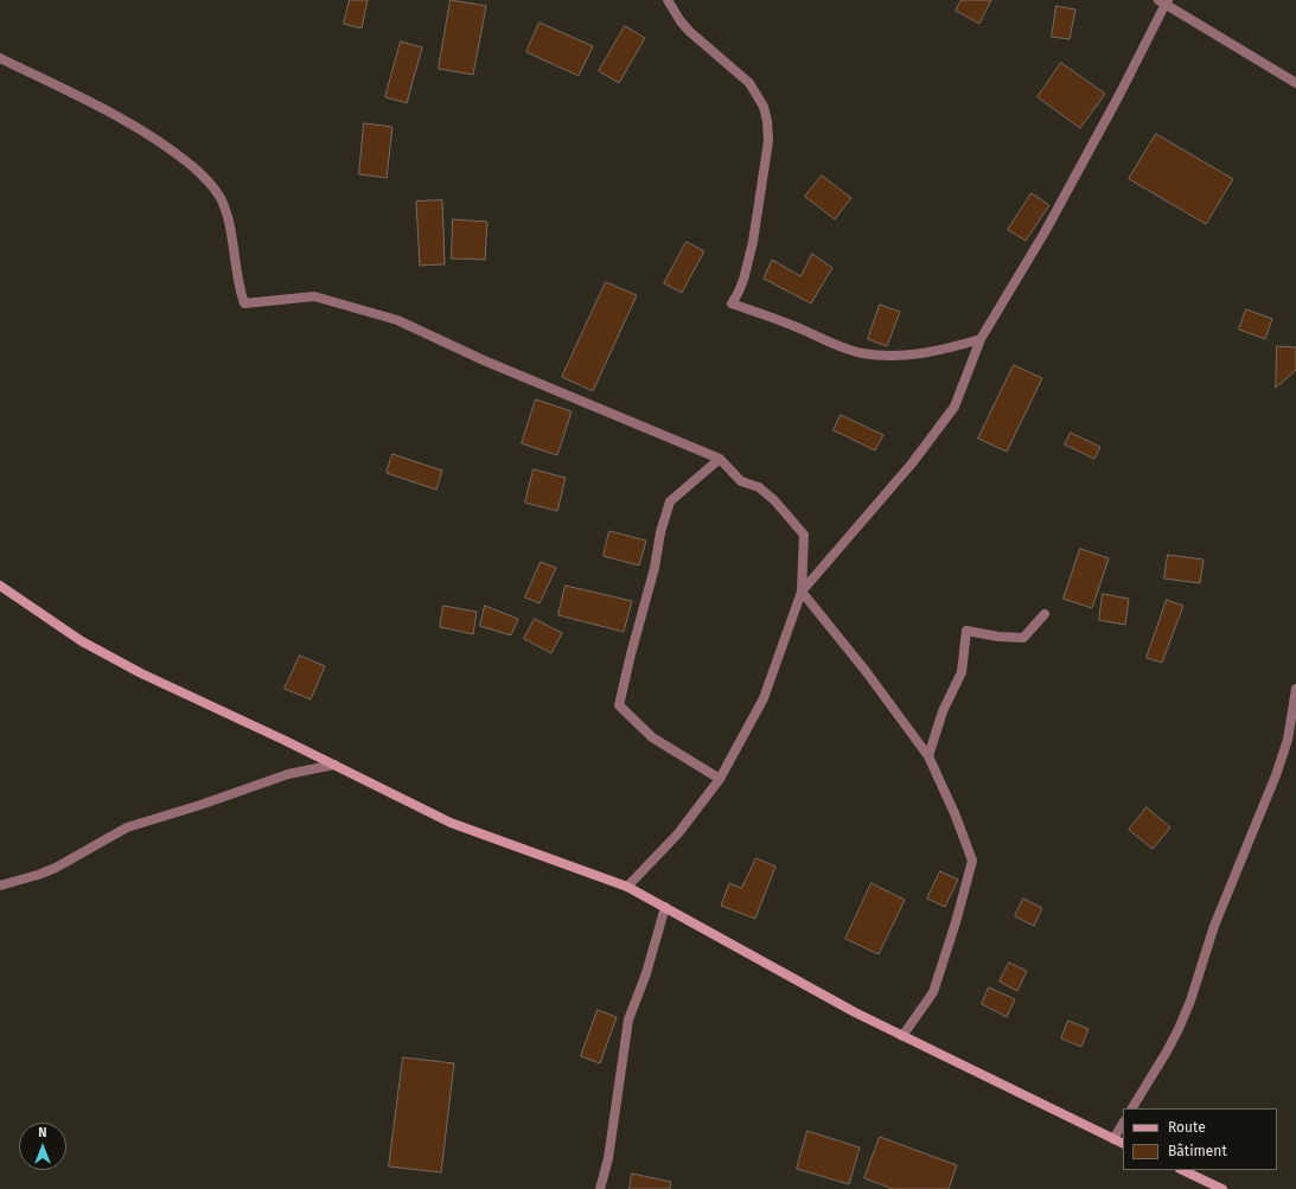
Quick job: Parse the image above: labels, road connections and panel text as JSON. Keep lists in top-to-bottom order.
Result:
{
  "legend": ["Route", "Bâtiment"],
  "north": "top"
}
